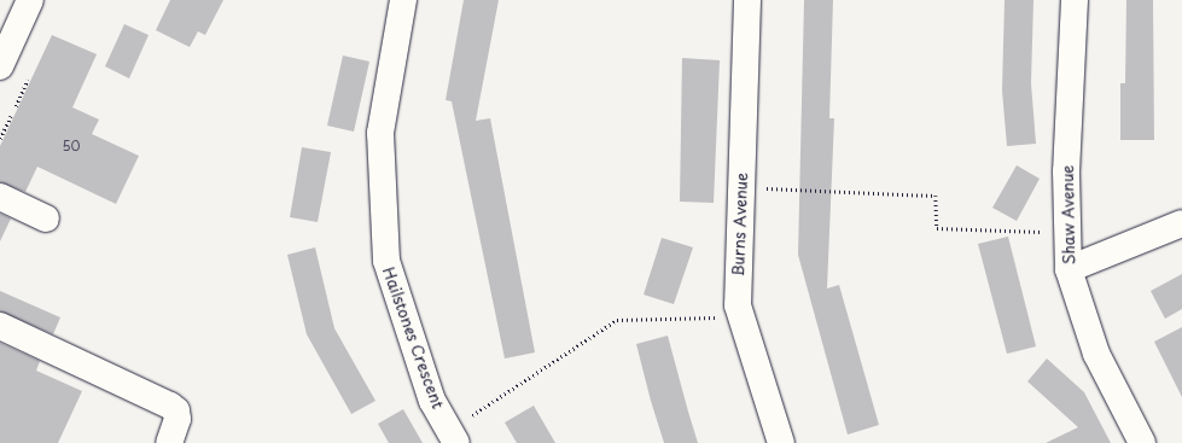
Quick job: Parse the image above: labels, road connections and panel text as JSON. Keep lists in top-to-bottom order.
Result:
{
  "streets": {
    "street": ["Shaw Avenue", "Burns Avenue", "Hailstones Crescent"]
  },
  "house_numbers": ["50"]
}
